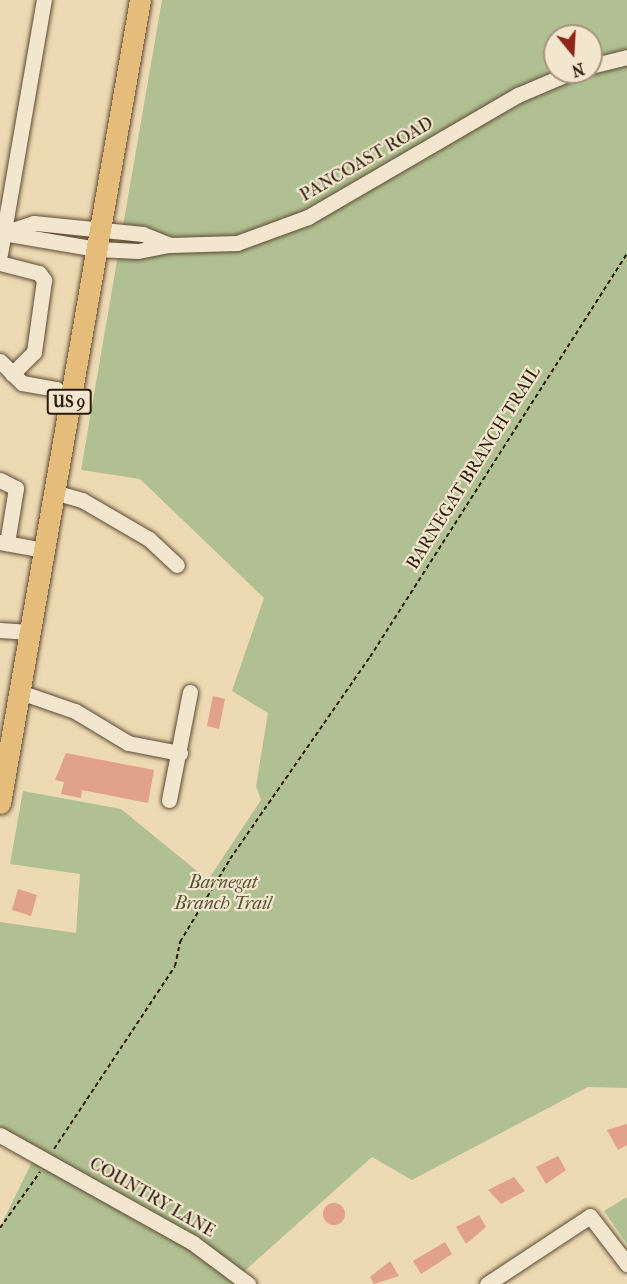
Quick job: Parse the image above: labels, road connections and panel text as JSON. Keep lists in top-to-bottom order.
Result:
{
  "streets": {
    "highway": ["US 9"],
    "street": ["PANCOAST ROAD", "COUNTRY LANE"],
    "path": ["BARNEGAT BRANCH TRAIL"]
  },
  "crossings": [
    ["PANCOAST ROAD", "US 9"]
  ],
  "parks": ["Barnegat Branch Trail"],
  "north": "bottom"
}
